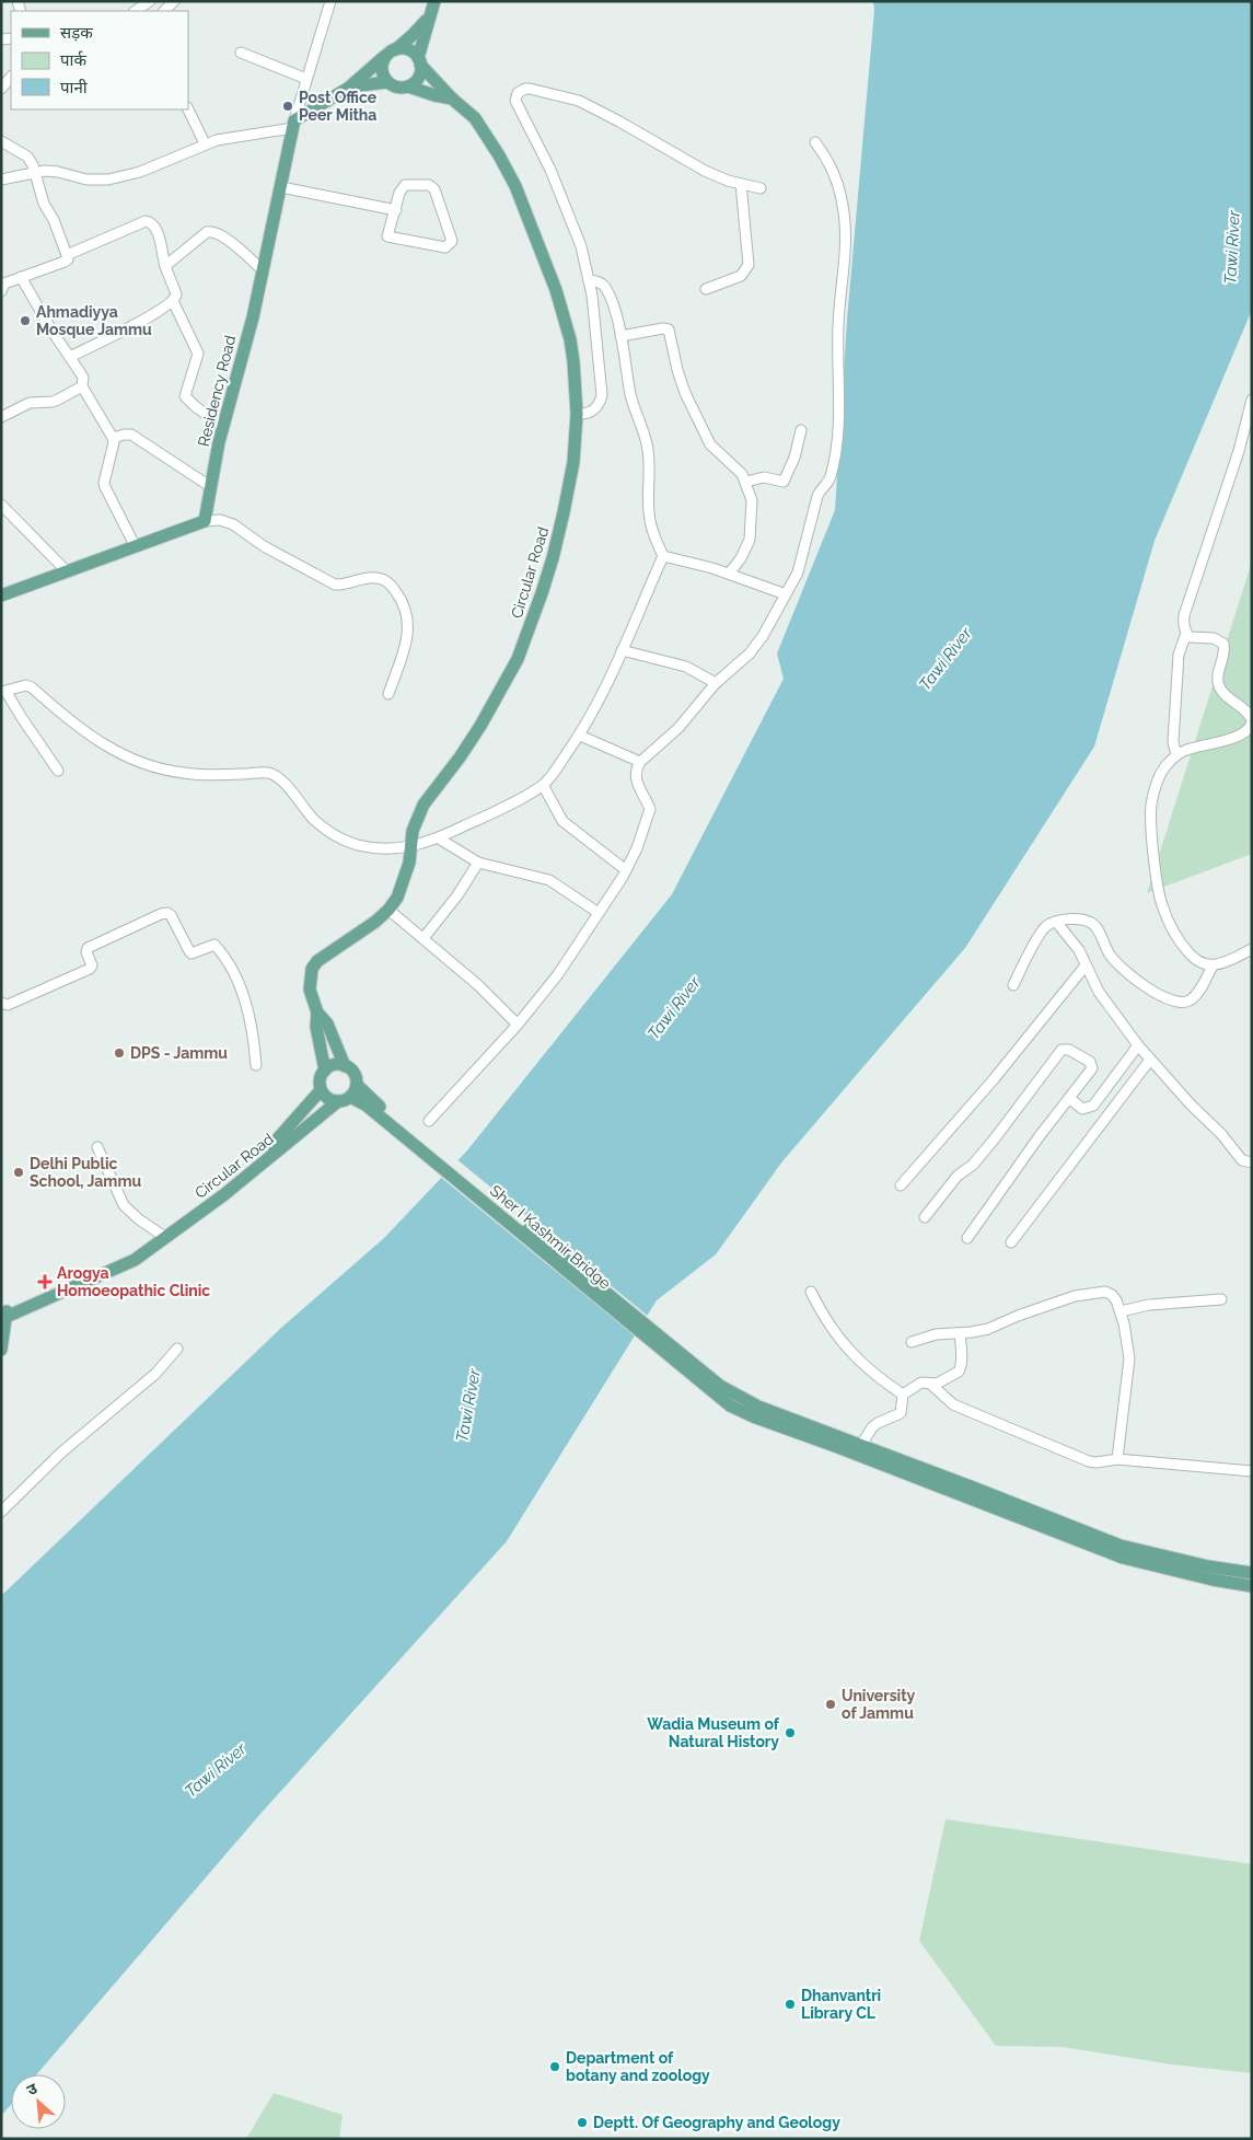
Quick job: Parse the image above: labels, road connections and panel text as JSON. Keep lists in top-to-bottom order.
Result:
{
  "streets": {
    "main road": ["Residency Road", "Circular Road", "Sher I Kashmir Bridge"]
  },
  "water": ["Tawi River"],
  "places": {
    "other": [
      "Post Office Peer Mitha",
      "Ahmadiyya Mosque Jammu",
      "DPS - Jammu",
      "Delhi Public School, Jammu",
      "University of Jammu",
      "Wadia Museum of Natural History",
      "Dhanvantri Library CL",
      "Department of botany and zoology",
      "Deptt. Of Geography and Geology"
    ],
    "health": ["Arogya Homoeopathic Clinic"]
  },
  "legend": ["सड़क", "पार्क", "पानी"],
  "north": "top left"
}
